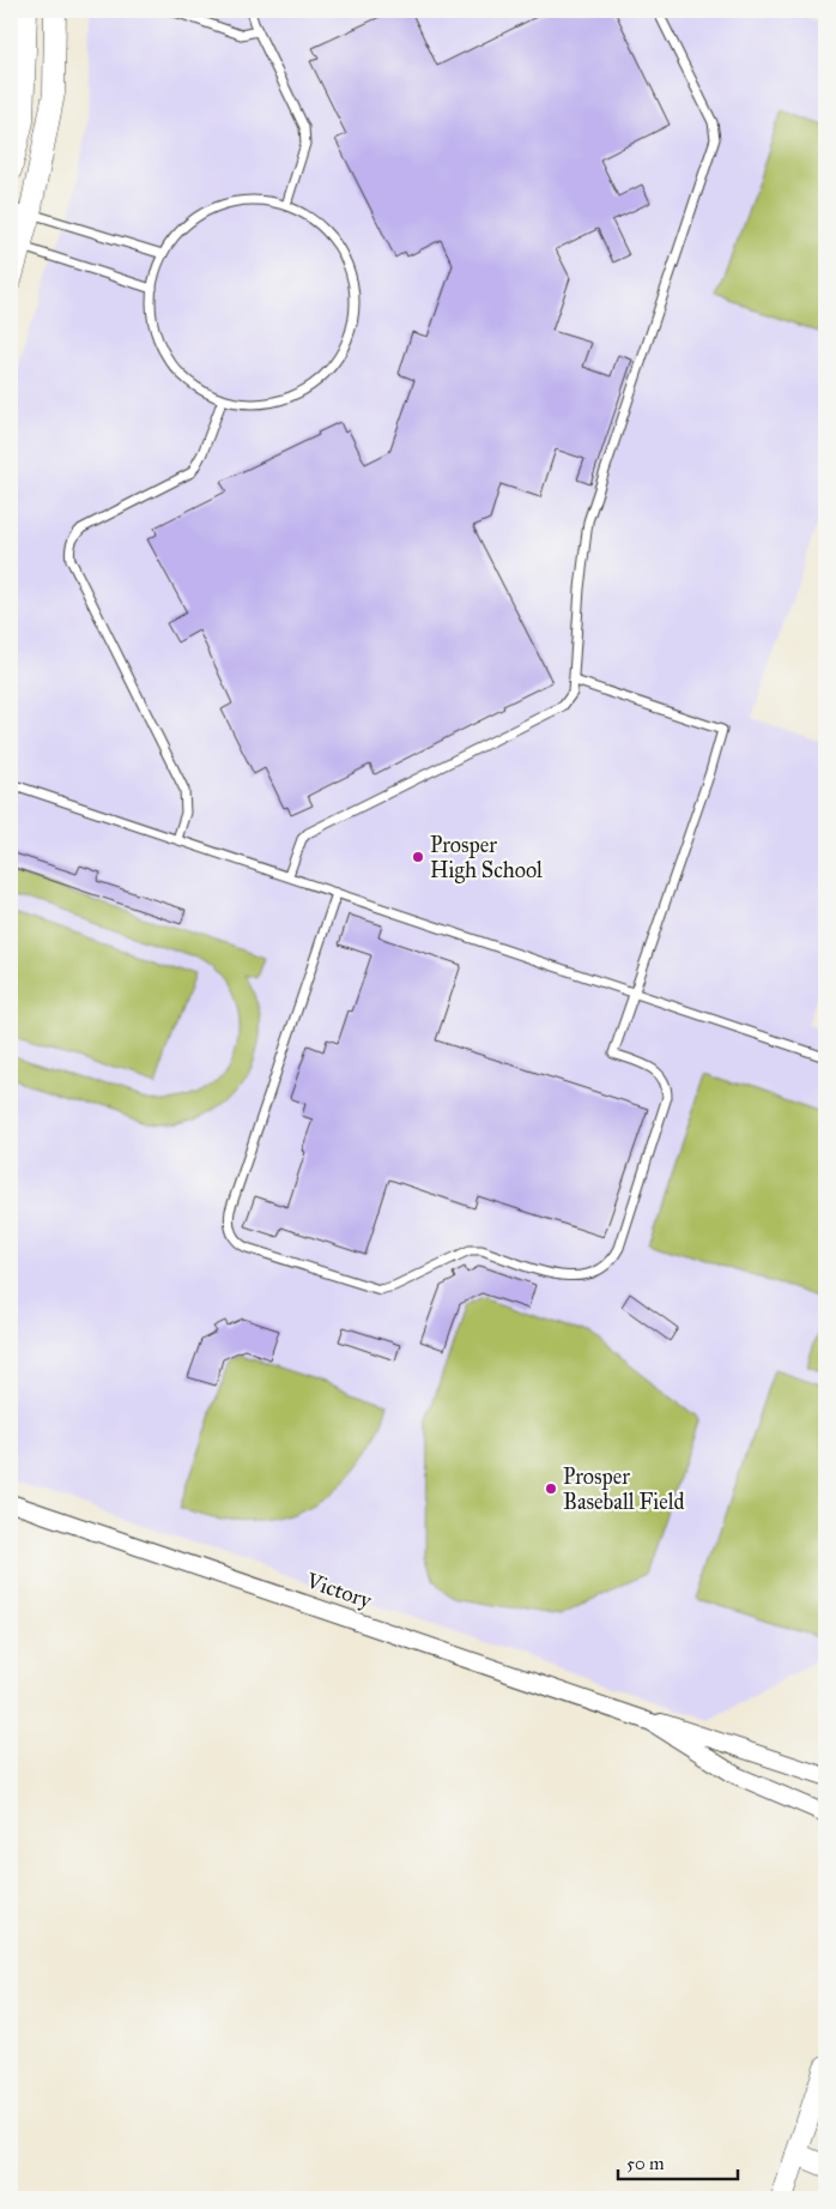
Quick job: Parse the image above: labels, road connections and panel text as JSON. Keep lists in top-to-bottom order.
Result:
{
  "streets": {
    "street": ["Victory"]
  },
  "places": ["Prosper High School", "Prosper Baseball Field"],
  "scale_bar": "50 m"
}
